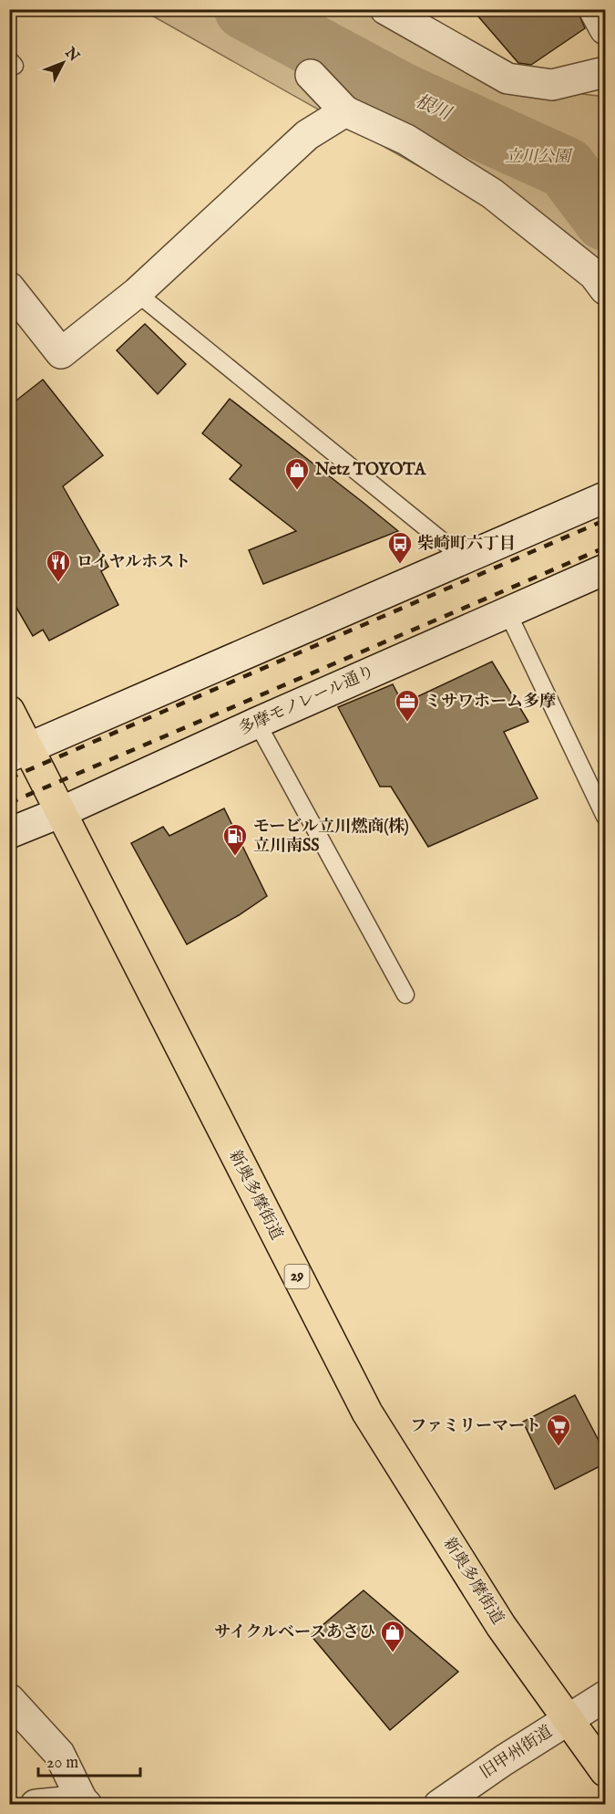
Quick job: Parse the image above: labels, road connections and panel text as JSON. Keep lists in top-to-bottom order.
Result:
{
  "streets": {
    "main road": ["新奥多摩街道", "29"],
    "street": ["多摩モノレール通り", "旧甲州街道"]
  },
  "crossings": [
    ["多摩モノレール通り", "新奥多摩街道"],
    ["新奥多摩街道", "旧甲州街道"]
  ],
  "water": ["根川"],
  "parks": ["立川公園"],
  "places": {
    "shop": ["Netz TOYOTA", "サイクルベースあさひ"],
    "bus stop": ["柴崎町六丁目"],
    "restaurant": ["ロイヤルホスト"],
    "office": ["ミサワホーム多摩"],
    "fuel station": ["モービル立川燃商(株) 立川南SS"],
    "supermarket": ["ファミリーマート"]
  },
  "scale_bar": "20 m",
  "north": "top right"
}
